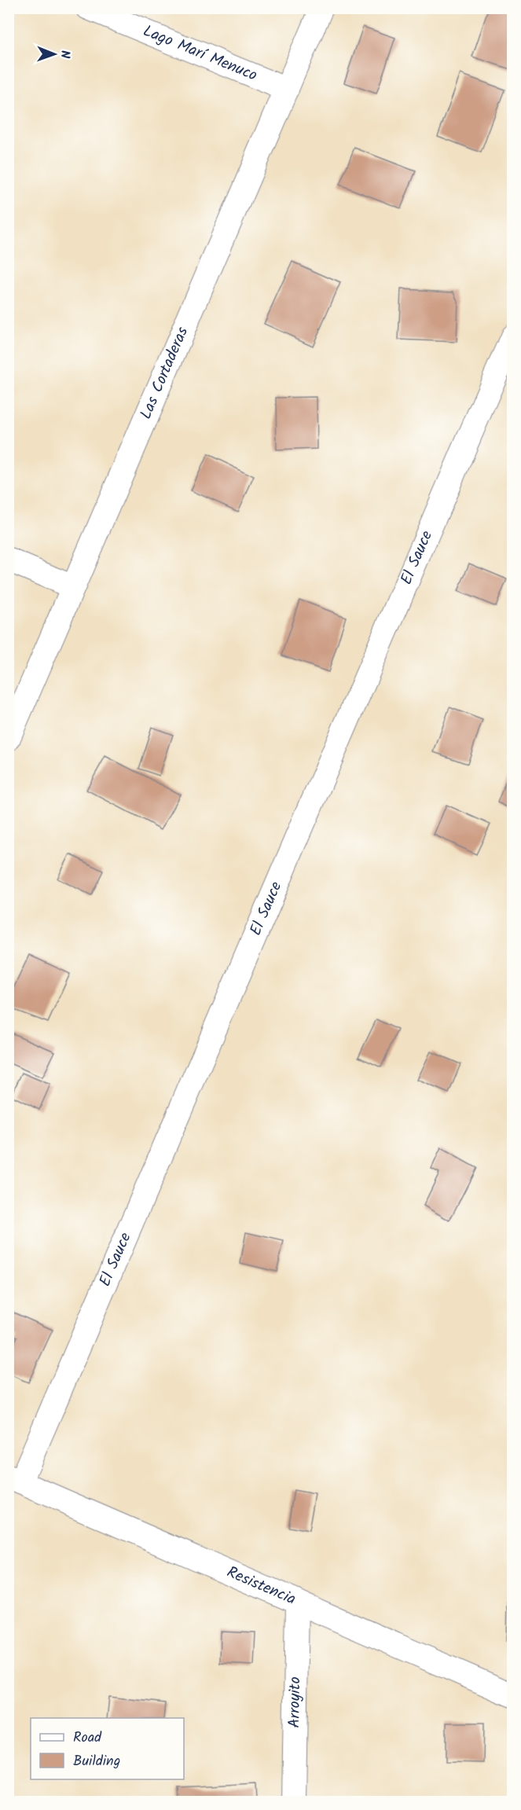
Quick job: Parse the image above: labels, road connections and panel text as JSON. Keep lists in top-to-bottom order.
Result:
{
  "streets": {
    "street": [
      "Lago Marí Menuco",
      "Las Cortaderas",
      "El Sauce",
      "Resistencia",
      "Arroyito"
    ]
  },
  "crossings": [
    ["Lago Marí Menuco", "Las Cortaderas"],
    ["El Sauce", "Resistencia"],
    ["Resistencia", "Arroyito"]
  ],
  "legend": ["Road", "Building"],
  "north": "right"
}
